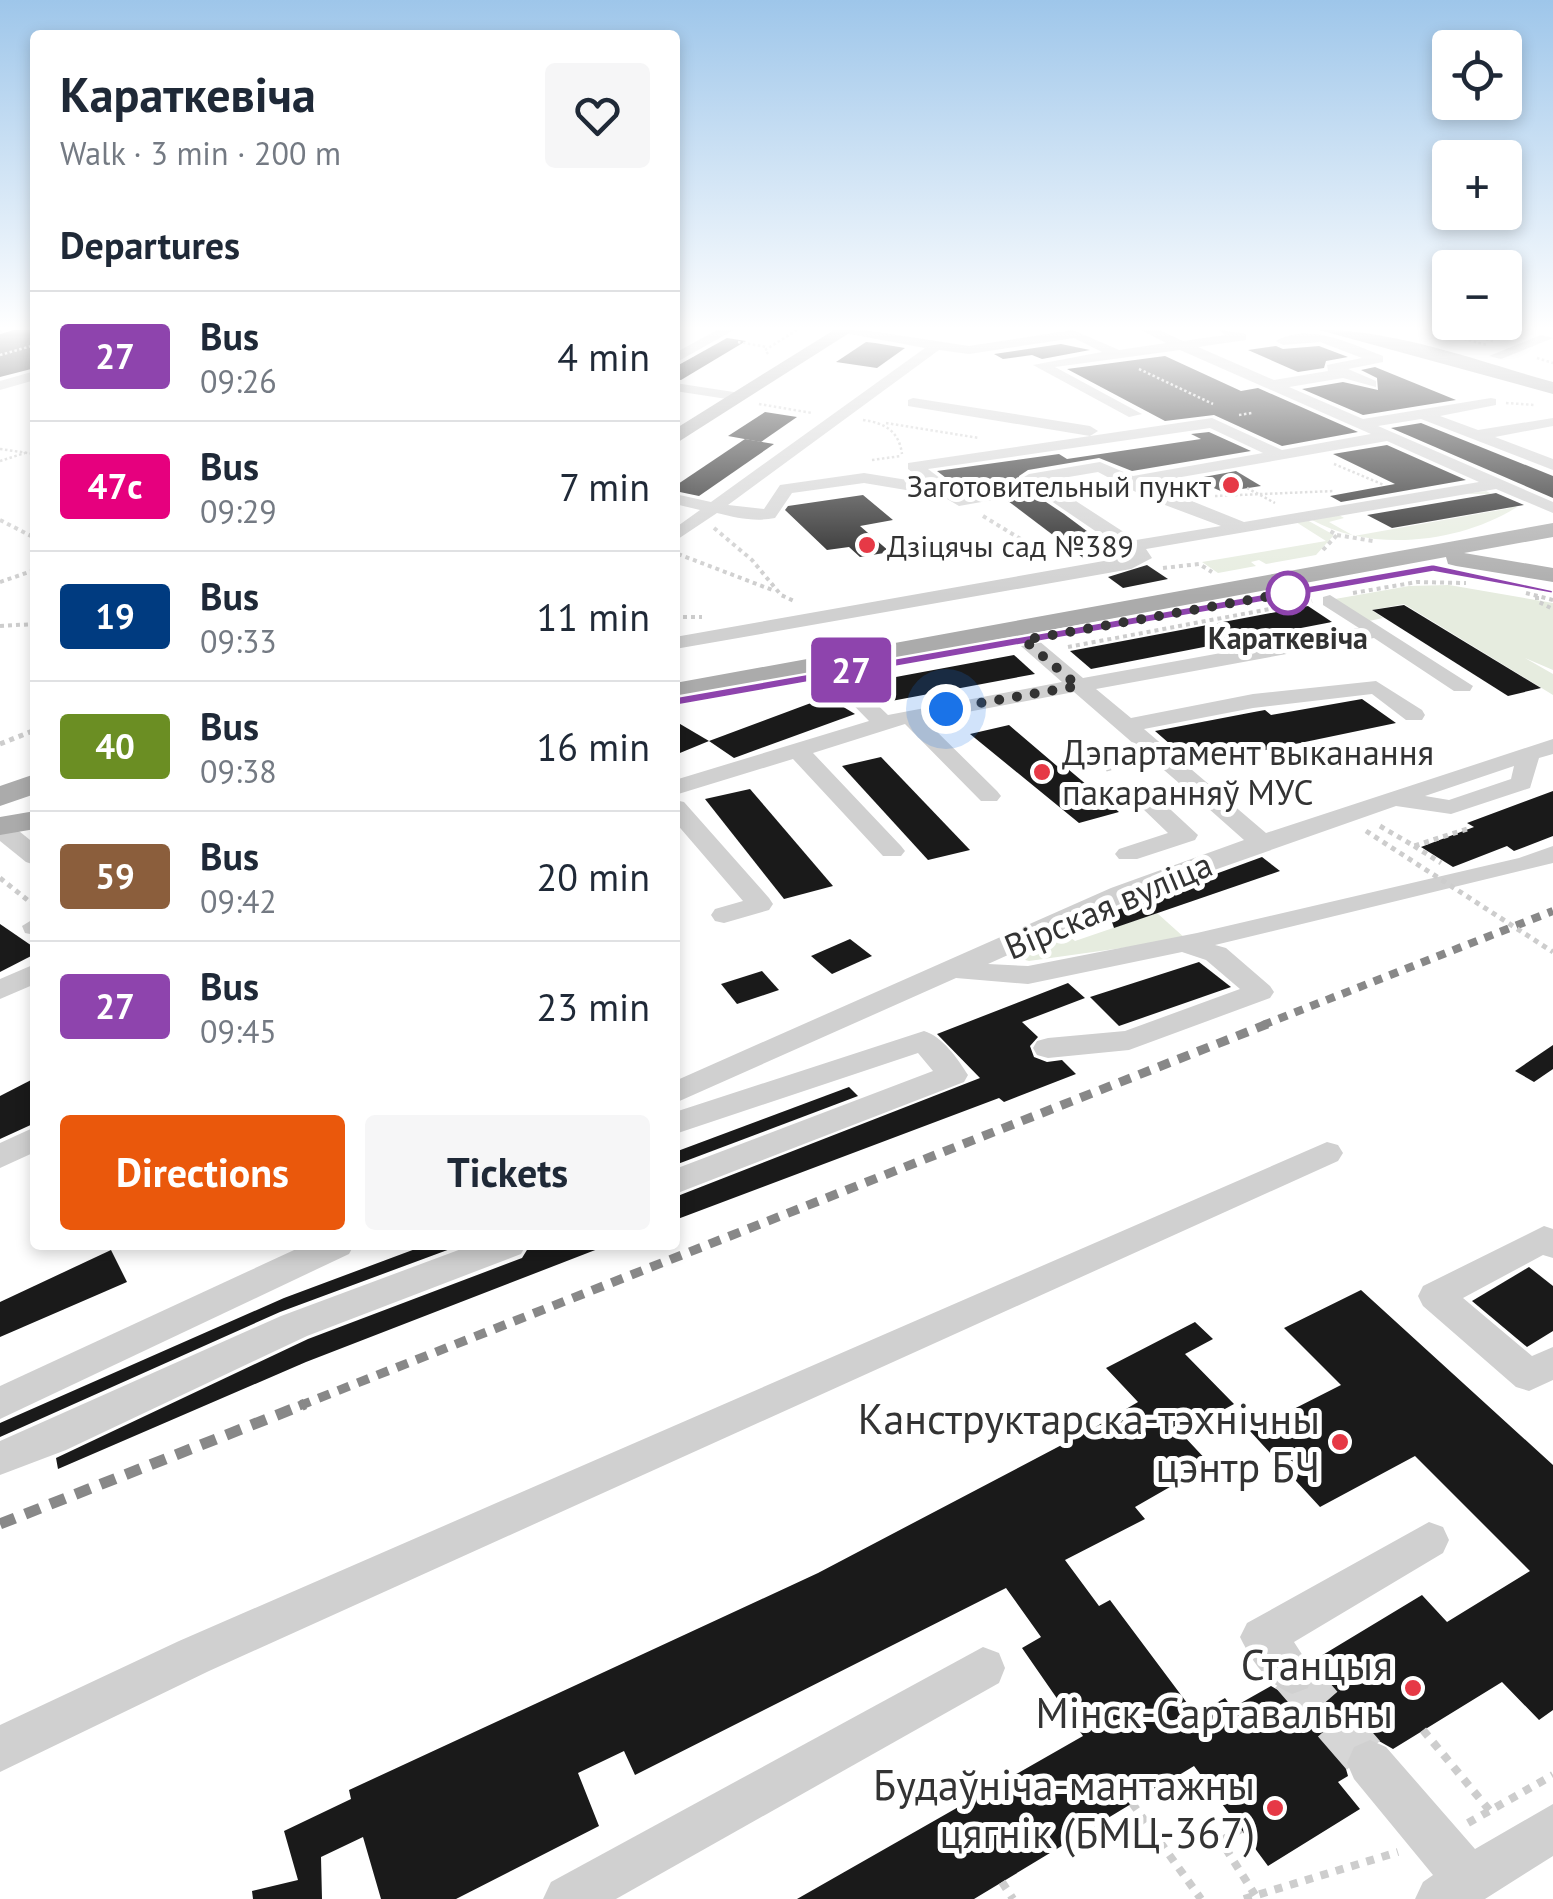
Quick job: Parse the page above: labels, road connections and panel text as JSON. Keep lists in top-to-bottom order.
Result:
{
  "streets": {
    "street": ["Вірская вуліца"]
  },
  "places": [
    "Заготовительный пункт",
    "Дзіцячы сад №389",
    "Караткевіча",
    "Дэпартамент выканання пакаранняў МУС",
    "Канструктарска-тэхнічны цэнтр БЧ",
    "Станцыя Мінск-Сартавальны",
    "Будаўніча-мантажны цягнік (БМЦ-367)"
  ],
  "lines": ["bus line 27"],
  "page": {
    "on_map": "27",
    "map_buttons": ["+", "−"],
    "heading": [
      ["Караткевіча", "Walk · 3 min · 200 m"],
      "Departures"
    ],
    "list": [
      {
        "mark": "27",
        "name": "Bus",
        "note": "09:26",
        "value": "4 min"
      },
      {
        "mark": "47с",
        "name": "Bus",
        "note": "09:29",
        "value": "7 min"
      },
      {
        "mark": "19",
        "name": "Bus",
        "note": "09:33",
        "value": "11 min"
      },
      {
        "mark": "40",
        "name": "Bus",
        "note": "09:38",
        "value": "16 min"
      },
      {
        "mark": "59",
        "name": "Bus",
        "note": "09:42",
        "value": "20 min"
      },
      {
        "mark": "27",
        "name": "Bus",
        "note": "09:45",
        "value": "23 min"
      }
    ],
    "buttons": ["Directions", "Tickets"]
  }
}
